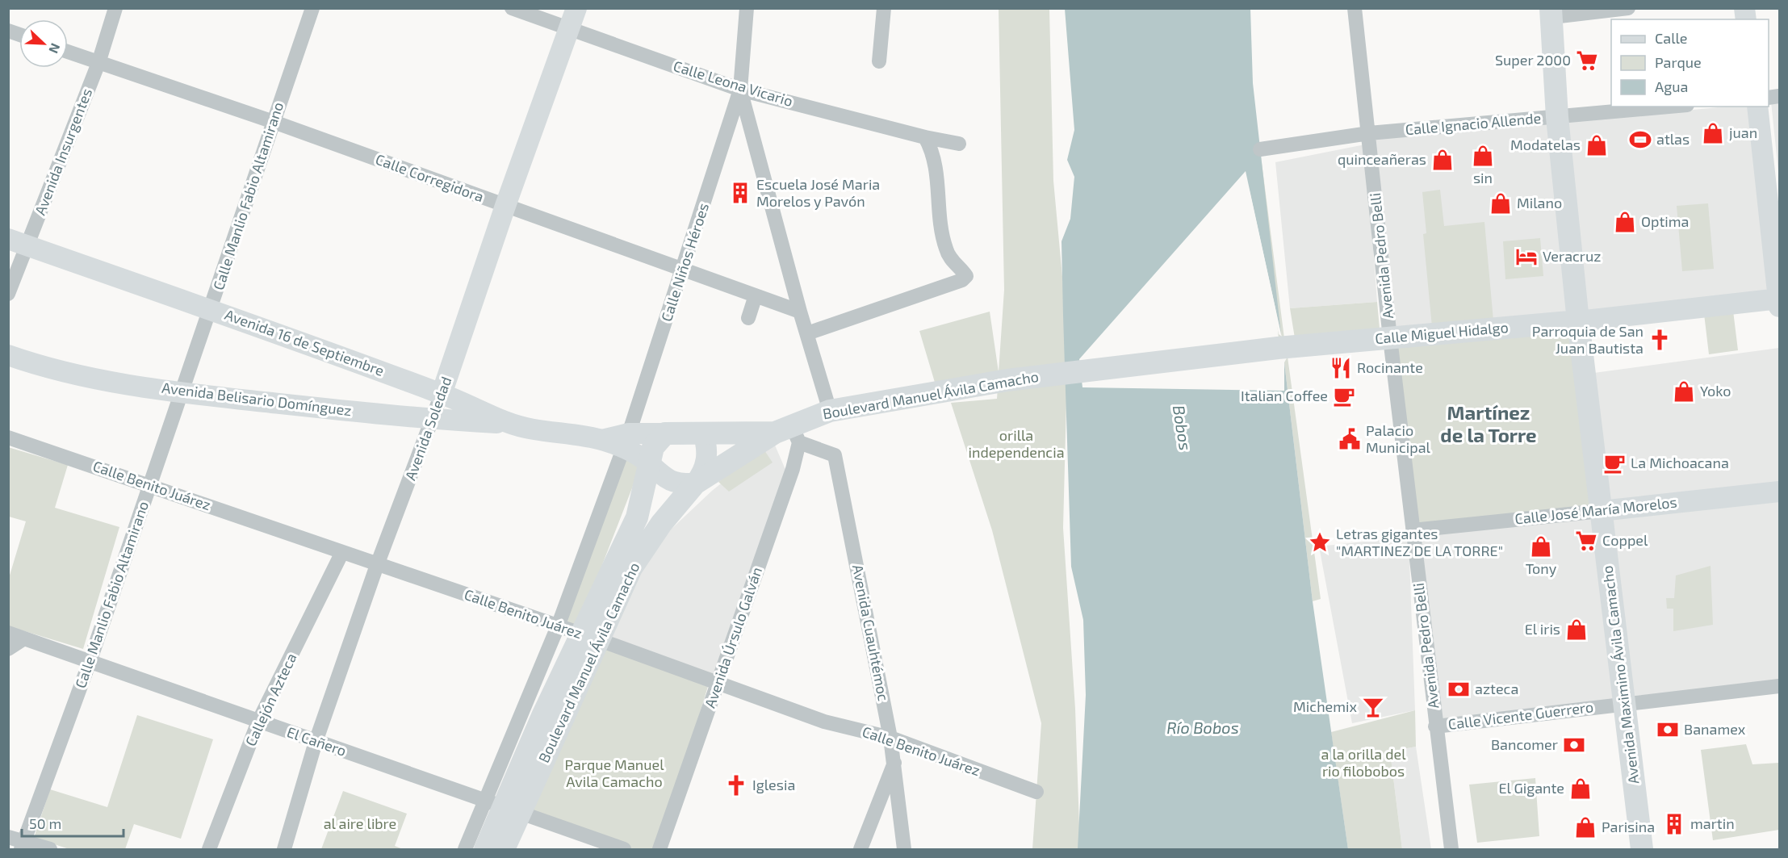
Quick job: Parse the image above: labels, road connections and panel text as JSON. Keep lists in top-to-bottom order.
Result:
{
  "streets": {
    "main road": [
      "Calle Miguel Hidalgo",
      "Avenida 16 de Septiembre",
      "Boulevard Manuel Ávila Camacho",
      "Avenida Belisario Domínguez",
      "Avenida Soledad",
      "Calle José María Morelos",
      "Avenida Maximino Ávila Camacho"
    ],
    "street": [
      "Calle Leona Vicario",
      "Calle Ignacio Allende",
      "Avenida Insurgentes",
      "Calle Corregidora",
      "Calle Manlio Fabio Altamirano",
      "Avenida Pedro Belli",
      "Calle Niños Héroes",
      "Calle Benito Juárez",
      "Avenida Cuauhtémoc",
      "Avenida Úrsulo Galván",
      "Callejón Azteca",
      "Calle Vicente Guerrero",
      "El Cañero"
    ]
  },
  "crossings": [
    ["Calle Leona Vicario", "Calle Niños Héroes"],
    ["Calle Leona Vicario", "Avenida Soledad"],
    ["Calle Ignacio Allende", "Avenida Pedro Belli"],
    ["Calle Ignacio Allende", "Avenida Maximino Ávila Camacho"],
    ["Avenida Insurgentes", "Calle Corregidora"],
    ["Avenida Insurgentes", "Avenida 16 de Septiembre"],
    ["Calle Corregidora", "Calle Manlio Fabio Altamirano"],
    ["Calle Corregidora", "Calle Niños Héroes"],
    ["Calle Corregidora", "Avenida Soledad"],
    ["Calle Manlio Fabio Altamirano", "Avenida 16 de Septiembre"],
    ["Calle Manlio Fabio Altamirano", "Avenida Belisario Domínguez"],
    ["Calle Manlio Fabio Altamirano", "Calle Benito Juárez"],
    ["Calle Manlio Fabio Altamirano", "El Cañero"],
    ["Avenida Pedro Belli", "Calle Miguel Hidalgo"],
    ["Avenida Pedro Belli", "Calle José María Morelos"],
    ["Avenida Pedro Belli", "Calle Vicente Guerrero"],
    ["Calle Niños Héroes", "Avenida 16 de Septiembre"],
    ["Calle Niños Héroes", "Boulevard Manuel Ávila Camacho"],
    ["Calle Niños Héroes", "Calle Benito Juárez"],
    ["Calle Niños Héroes", "El Cañero"],
    ["Calle Miguel Hidalgo", "Boulevard Manuel Ávila Camacho"],
    ["Calle Miguel Hidalgo", "Avenida Maximino Ávila Camacho"],
    ["Avenida 16 de Septiembre", "Boulevard Manuel Ávila Camacho"],
    ["Avenida 16 de Septiembre", "Avenida Belisario Domínguez"],
    ["Avenida 16 de Septiembre", "Avenida Soledad"],
    ["Avenida 16 de Septiembre", "Avenida Cuauhtémoc"],
    ["Avenida 16 de Septiembre", "Avenida Úrsulo Galván"],
    ["Boulevard Manuel Ávila Camacho", "Calle Benito Juárez"],
    ["Boulevard Manuel Ávila Camacho", "Avenida Cuauhtémoc"],
    ["Boulevard Manuel Ávila Camacho", "Avenida Úrsulo Galván"],
    ["Boulevard Manuel Ávila Camacho", "El Cañero"],
    ["Avenida Belisario Domínguez", "Avenida Soledad"],
    ["Avenida Soledad", "Calle Benito Juárez"],
    ["Avenida Soledad", "El Cañero"],
    ["Calle Benito Juárez", "Avenida Cuauhtémoc"],
    ["Calle Benito Juárez", "Avenida Úrsulo Galván"],
    ["Calle Benito Juárez", "Callejón Azteca"],
    ["Calle José María Morelos", "Avenida Maximino Ávila Camacho"],
    ["Avenida Cuauhtémoc", "Avenida Úrsulo Galván"],
    ["Avenida Maximino Ávila Camacho", "Calle Vicente Guerrero"],
    ["Callejón Azteca", "El Cañero"]
  ],
  "districts": ["Martínez de la Torre"],
  "water": ["Bobos", "Río Bobos"],
  "parks": [
    "orilla independencia",
    "a la orilla del rio filobobos",
    "Parque Manuel Avila Camacho",
    "al aire libre"
  ],
  "places": {
    "supermarket": ["Super 2000", "Coppel"],
    "shop": [
      "juan",
      "Modatelas",
      "sin",
      "quinceañeras",
      "Milano",
      "Optima",
      "Yoko",
      "Tony",
      "El iris",
      "El Gigante",
      "Parisina"
    ],
    "sports": ["atlas"],
    "building": ["Escuela José Maria Morelos y Pavón", "martin"],
    "hotel": ["Veracruz"],
    "church": ["Parroquia de San Juan Bautista", "Iglesia"],
    "restaurant": ["Rocinante"],
    "cafe": ["Italian Coffee", "La Michoacana"],
    "public building": ["Palacio Municipal"],
    "place": ["Letras gigantes \"MARTINEZ DE LA TORRE\""],
    "bank": ["azteca", "Banamex", "Bancomer"],
    "bar": ["Michemix"]
  },
  "legend": ["Calle", "Parque", "Agua"],
  "scale_bar": "50 m",
  "north": "bottom right"
}
